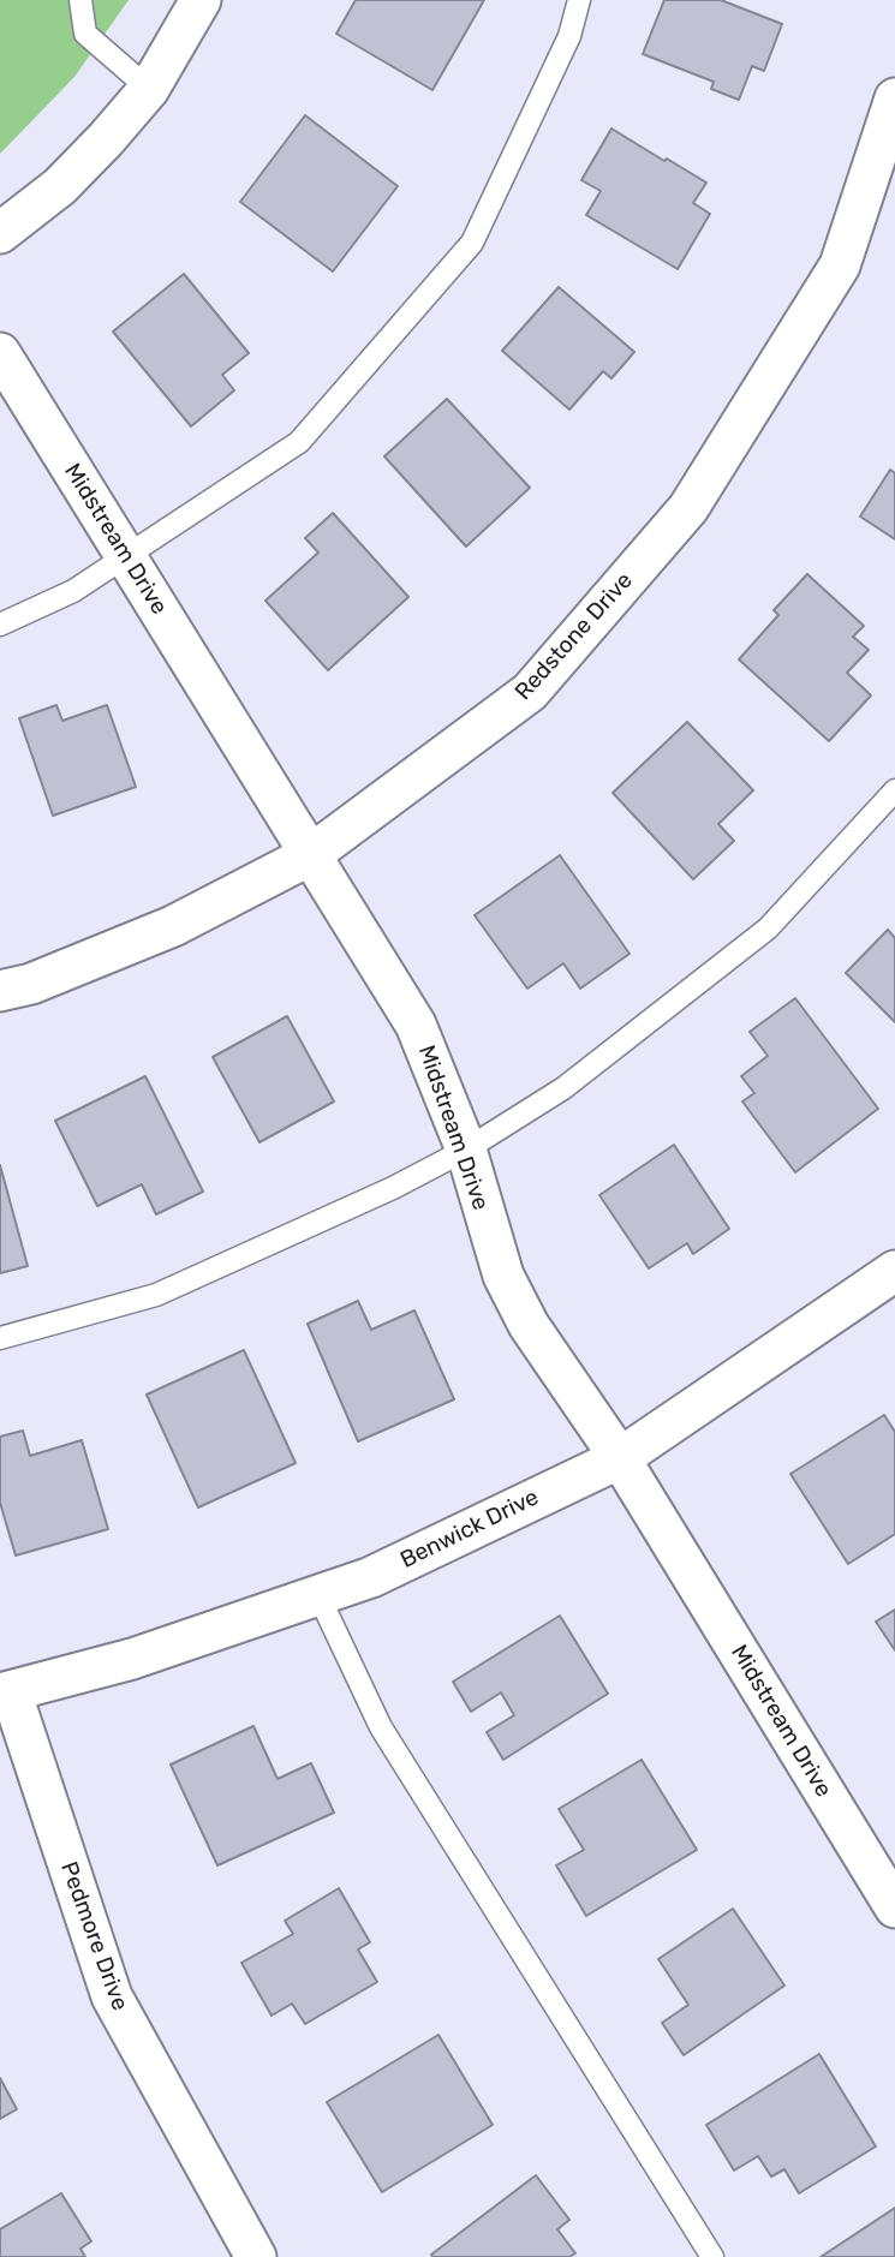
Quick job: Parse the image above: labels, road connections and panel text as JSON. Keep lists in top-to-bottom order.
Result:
{
  "streets": {
    "street": [
      "Midstream Drive",
      "Redstone Drive",
      "Benwick Drive",
      "Pedmore Drive"
    ]
  },
  "crossings": [
    ["Midstream Drive", "Redstone Drive"],
    ["Midstream Drive", "Benwick Drive"],
    ["Benwick Drive", "Pedmore Drive"]
  ]
}
